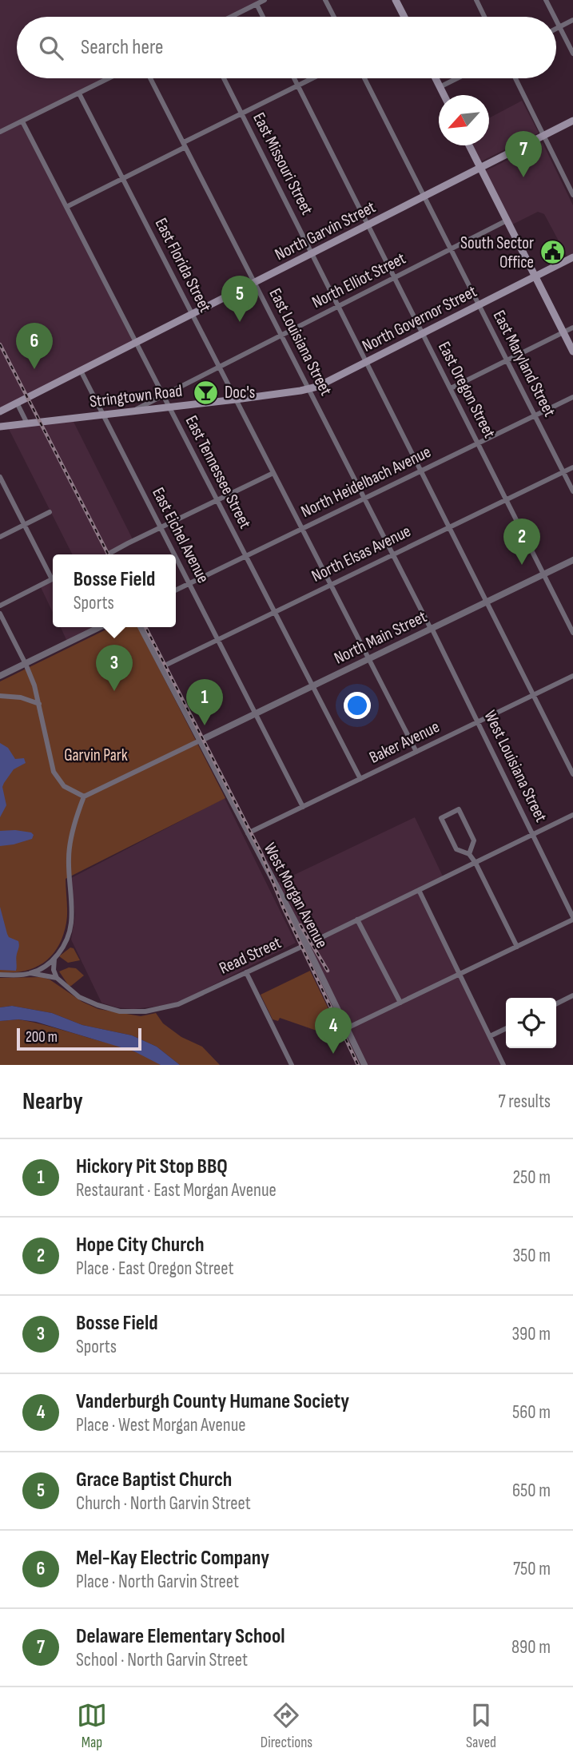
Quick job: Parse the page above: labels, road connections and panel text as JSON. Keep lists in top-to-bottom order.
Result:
{
  "streets": {
    "main road": ["North Garvin Street", "North Governor Street", "Stringtown Road"],
    "street": [
      "East Missouri Street",
      "East Florida Street",
      "North Elliot Street",
      "East Louisiana Street",
      "East Maryland Street",
      "East Oregon Street",
      "East Tennessee Street",
      "North Heidelbach Avenue",
      "East Eichel Avenue",
      "North Elsas Avenue",
      "North Main Street",
      "Baker Avenue",
      "West Louisiana Street",
      "West Morgan Avenue",
      "Read Street"
    ]
  },
  "crossings": [
    ["East Missouri Street", "North Garvin Street"],
    ["East Missouri Street", "North Elliot Street"],
    ["East Missouri Street", "North Governor Street"],
    ["East Missouri Street", "North Heidelbach Avenue"],
    ["East Missouri Street", "North Elsas Avenue"],
    ["East Missouri Street", "North Main Street"],
    ["East Missouri Street", "Baker Avenue"],
    ["North Garvin Street", "East Florida Street"],
    ["North Garvin Street", "East Louisiana Street"],
    ["North Garvin Street", "East Maryland Street"],
    ["North Garvin Street", "East Oregon Street"],
    ["North Garvin Street", "East Tennessee Street"],
    ["North Garvin Street", "East Eichel Avenue"],
    ["East Florida Street", "North Elliot Street"],
    ["East Florida Street", "Stringtown Road"],
    ["East Florida Street", "North Heidelbach Avenue"],
    ["East Florida Street", "North Elsas Avenue"],
    ["East Florida Street", "North Main Street"],
    ["East Florida Street", "Baker Avenue"],
    ["North Elliot Street", "East Louisiana Street"],
    ["North Elliot Street", "East Maryland Street"],
    ["North Elliot Street", "East Oregon Street"],
    ["North Elliot Street", "Stringtown Road"],
    ["North Elliot Street", "East Tennessee Street"],
    ["North Governor Street", "East Louisiana Street"],
    ["North Governor Street", "East Maryland Street"],
    ["North Governor Street", "East Oregon Street"],
    ["North Governor Street", "Stringtown Road"],
    ["East Louisiana Street", "Stringtown Road"],
    ["East Louisiana Street", "North Heidelbach Avenue"],
    ["East Louisiana Street", "North Elsas Avenue"],
    ["East Louisiana Street", "North Main Street"],
    ["East Louisiana Street", "West Louisiana Street"],
    ["East Maryland Street", "North Heidelbach Avenue"],
    ["East Maryland Street", "North Elsas Avenue"],
    ["East Oregon Street", "North Heidelbach Avenue"],
    ["East Oregon Street", "North Elsas Avenue"],
    ["East Oregon Street", "North Main Street"],
    ["Stringtown Road", "East Tennessee Street"],
    ["Stringtown Road", "East Eichel Avenue"],
    ["East Tennessee Street", "North Heidelbach Avenue"],
    ["East Tennessee Street", "North Elsas Avenue"],
    ["East Tennessee Street", "North Main Street"],
    ["East Tennessee Street", "Baker Avenue"],
    ["North Heidelbach Avenue", "East Eichel Avenue"],
    ["East Eichel Avenue", "North Elsas Avenue"],
    ["East Eichel Avenue", "North Main Street"],
    ["East Eichel Avenue", "Baker Avenue"],
    ["North Elsas Avenue", "West Morgan Avenue"],
    ["North Main Street", "West Louisiana Street"],
    ["North Main Street", "West Morgan Avenue"],
    ["Baker Avenue", "West Louisiana Street"],
    ["Baker Avenue", "West Morgan Avenue"],
    ["West Louisiana Street", "Read Street"],
    ["West Morgan Avenue", "Read Street"]
  ],
  "parks": ["Garvin Park"],
  "places": {
    "public building": ["South Sector Office"],
    "bar": ["Doc's"]
  },
  "scale_bar": "200 m",
  "north": "bottom left",
  "page": {
    "search": "Search here",
    "pins": [
      "7",
      "5",
      "6",
      "2",
      "3",
      "1",
      "4"
    ],
    "popup": ["Bosse Field", "Sports"],
    "scale": "200 m",
    "heading": ["Nearby", "7 results"],
    "list": [
      {
        "mark": "1",
        "name": "Hickory Pit Stop BBQ",
        "note": "Restaurant · East Morgan Avenue",
        "value": "250 m"
      },
      {
        "mark": "2",
        "name": "Hope City Church",
        "note": "Place · East Oregon Street",
        "value": "350 m"
      },
      {
        "mark": "3",
        "name": "Bosse Field",
        "note": "Sports",
        "value": "390 m"
      },
      {
        "mark": "4",
        "name": "Vanderburgh County Humane Society",
        "note": "Place · West Morgan Avenue",
        "value": "560 m"
      },
      {
        "mark": "5",
        "name": "Grace Baptist Church",
        "note": "Church · North Garvin Street",
        "value": "650 m"
      },
      {
        "mark": "6",
        "name": "Mel-Kay Electric Company",
        "note": "Place · North Garvin Street",
        "value": "750 m"
      },
      {
        "mark": "7",
        "name": "Delaware Elementary School",
        "note": "School · North Garvin Street",
        "value": "890 m"
      }
    ],
    "nav": ["Map", "Directions", "Saved"]
  }
}
